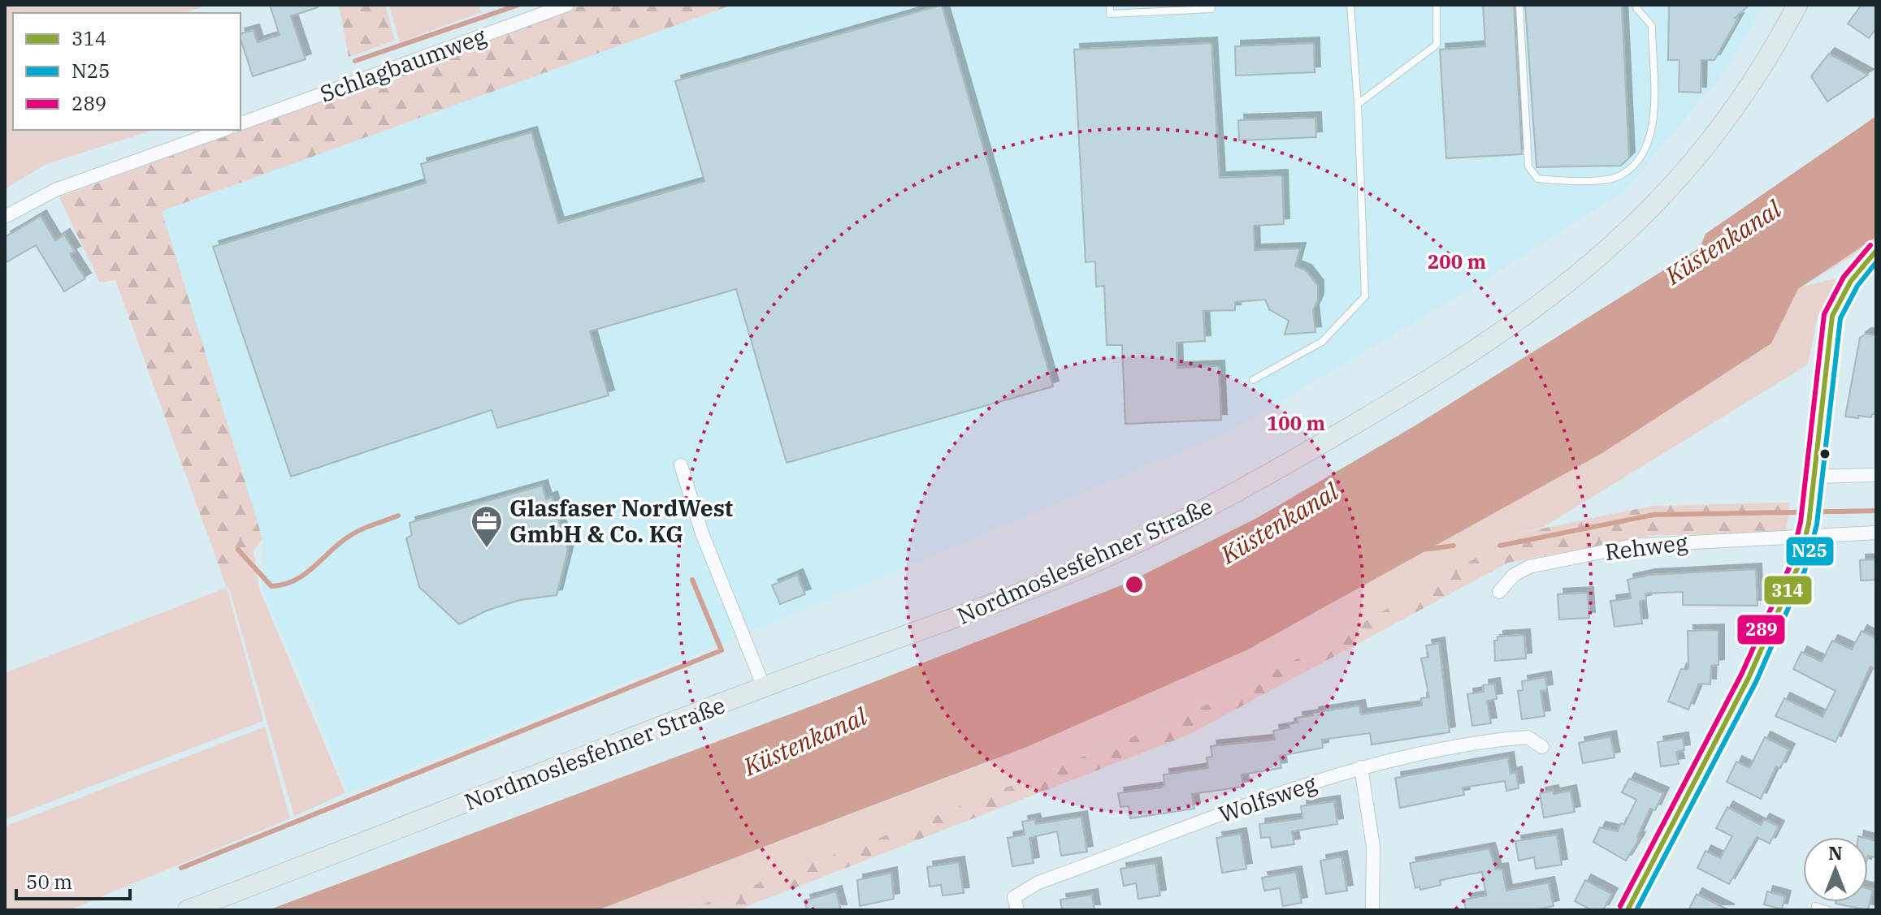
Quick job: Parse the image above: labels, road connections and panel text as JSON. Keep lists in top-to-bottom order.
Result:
{
  "streets": {
    "main road": ["Nordmoslesfehner Straße"],
    "street": ["Schlagbaumweg", "Rehweg", "Wolfsweg"]
  },
  "water": ["Küstenkanal"],
  "places": {
    "office": ["Glasfaser NordWest GmbH & Co. KG"]
  },
  "lines": ["transit line 289", "transit line 314", "transit line N25"],
  "legend": ["314", "N25", "289"],
  "scale_bar": "50 m",
  "north": "top",
  "rings": ["200 m", "100 m"]
}
